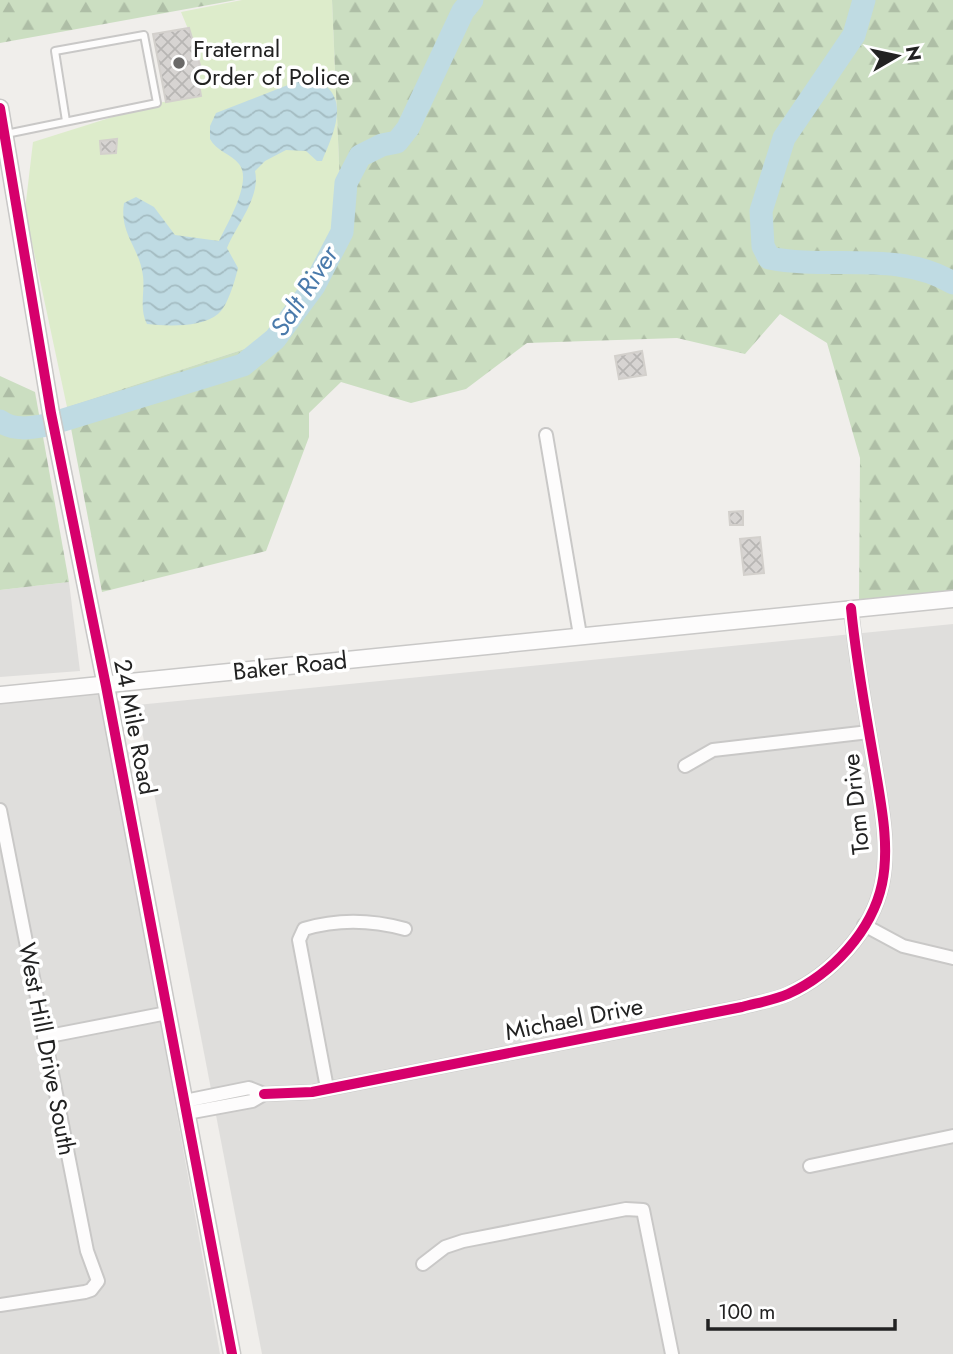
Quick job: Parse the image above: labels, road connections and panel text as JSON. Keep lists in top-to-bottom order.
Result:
{
  "streets": {
    "street": [
      "Baker Road",
      "24 Mile Road",
      "Tom Drive",
      "Michael Drive",
      "West Hill Drive South"
    ]
  },
  "crossings": [
    ["Baker Road", "24 Mile Road"],
    ["Baker Road", "Tom Drive"],
    ["24 Mile Road", "Michael Drive"],
    ["Tom Drive", "Michael Drive"]
  ],
  "water": ["Salt River"],
  "places": ["Fraternal Order of Police"],
  "scale_bar": "100 m",
  "north": "right"
}
